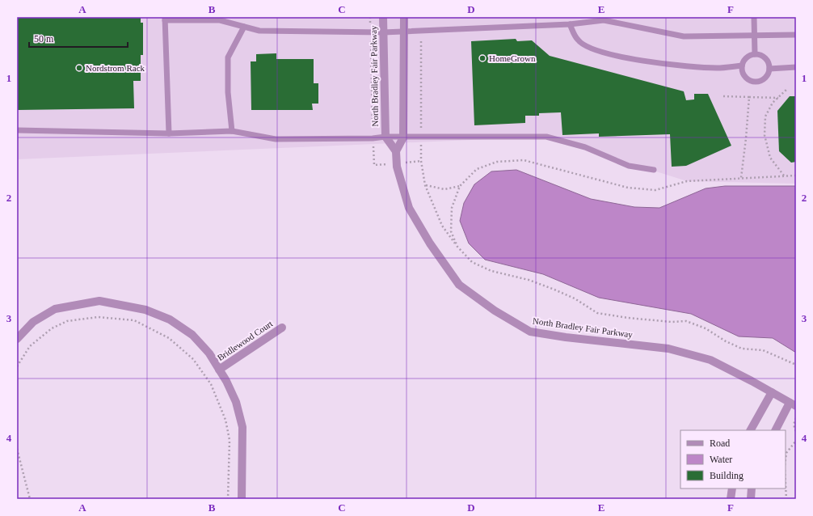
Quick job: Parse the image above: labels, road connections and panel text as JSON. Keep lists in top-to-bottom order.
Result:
{
  "streets": {
    "street": ["North Bradley Fair Parkway", "Bridlewood Court"]
  },
  "places": ["HomeGrown", "Nordstrom Rack"],
  "legend": ["Road", "Water", "Building"],
  "scale_bar": "50 m",
  "grid": {
    "columns": [
      "A",
      "B",
      "C",
      "D",
      "E",
      "F"
    ],
    "rows": [
      "1",
      "2",
      "3",
      "4"
    ]
  }
}
